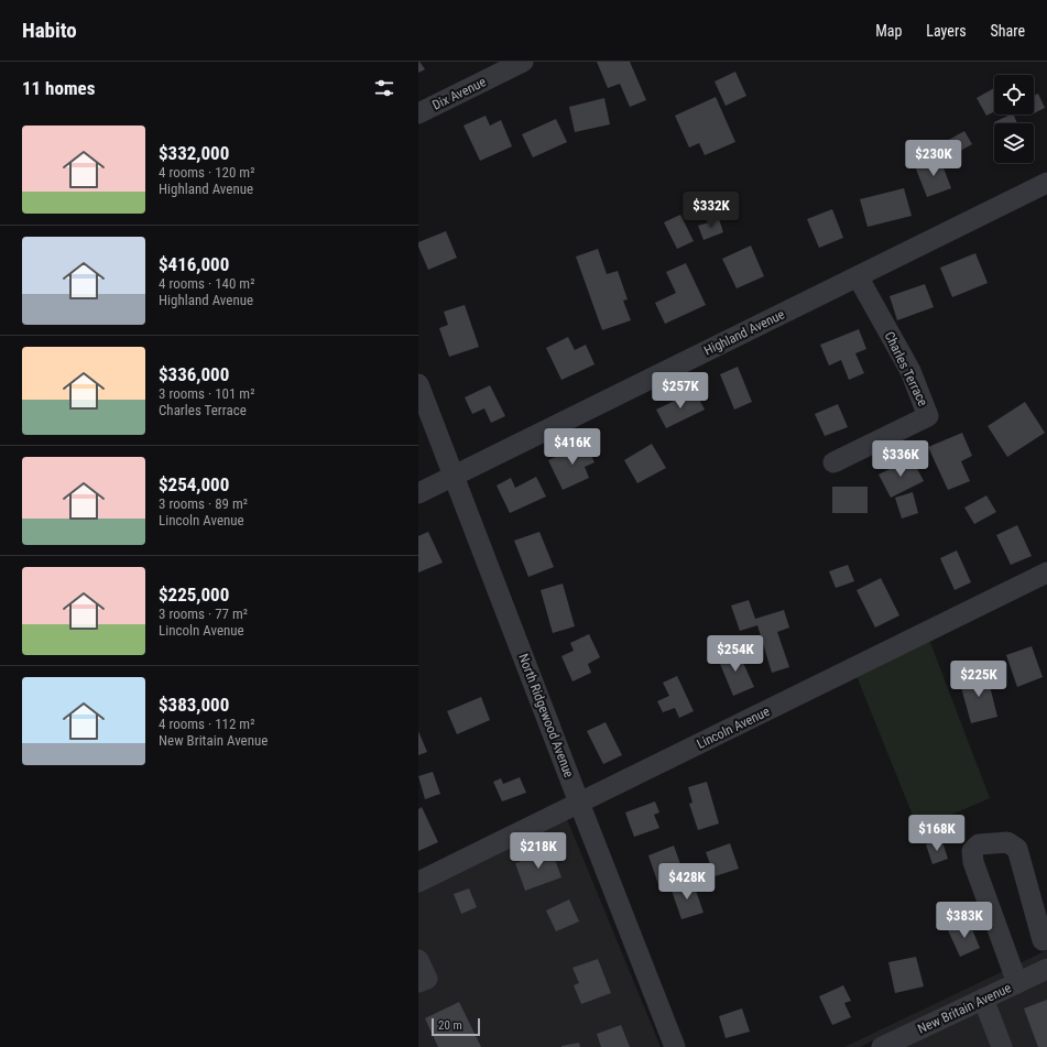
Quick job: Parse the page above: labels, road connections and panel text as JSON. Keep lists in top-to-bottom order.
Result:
{
  "streets": {
    "street": [
      "Dix Avenue",
      "Highland Avenue",
      "Charles Terrace",
      "North Ridgewood Avenue",
      "Lincoln Avenue",
      "New Britain Avenue"
    ]
  },
  "crossings": [
    ["Highland Avenue", "Charles Terrace"],
    ["Highland Avenue", "North Ridgewood Avenue"],
    ["North Ridgewood Avenue", "Lincoln Avenue"]
  ],
  "scale_bar": "20 m",
  "page": {
    "header": "Habito",
    "nav": ["Map", "Layers", "Share"],
    "heading": "11 homes",
    "list": [
      {
        "name": "$332,000",
        "note": "4 rooms · 120 m² · Highland Avenue"
      },
      {
        "name": "$416,000",
        "note": "4 rooms · 140 m² · Highland Avenue"
      },
      {
        "name": "$336,000",
        "note": "3 rooms · 101 m² · Charles Terrace"
      },
      {
        "name": "$254,000",
        "note": "3 rooms · 89 m² · Lincoln Avenue"
      },
      {
        "name": "$225,000",
        "note": "3 rooms · 77 m² · Lincoln Avenue"
      },
      {
        "name": "$383,000",
        "note": "4 rooms · 112 m² · New Britain Avenue"
      }
    ],
    "price": [
      "$230K",
      "$332K",
      "$257K",
      "$416K",
      "$336K",
      "$254K",
      "$225K",
      "$168K",
      "$218K",
      "$428K",
      "$383K"
    ],
    "scale": "20 m"
  }
}
